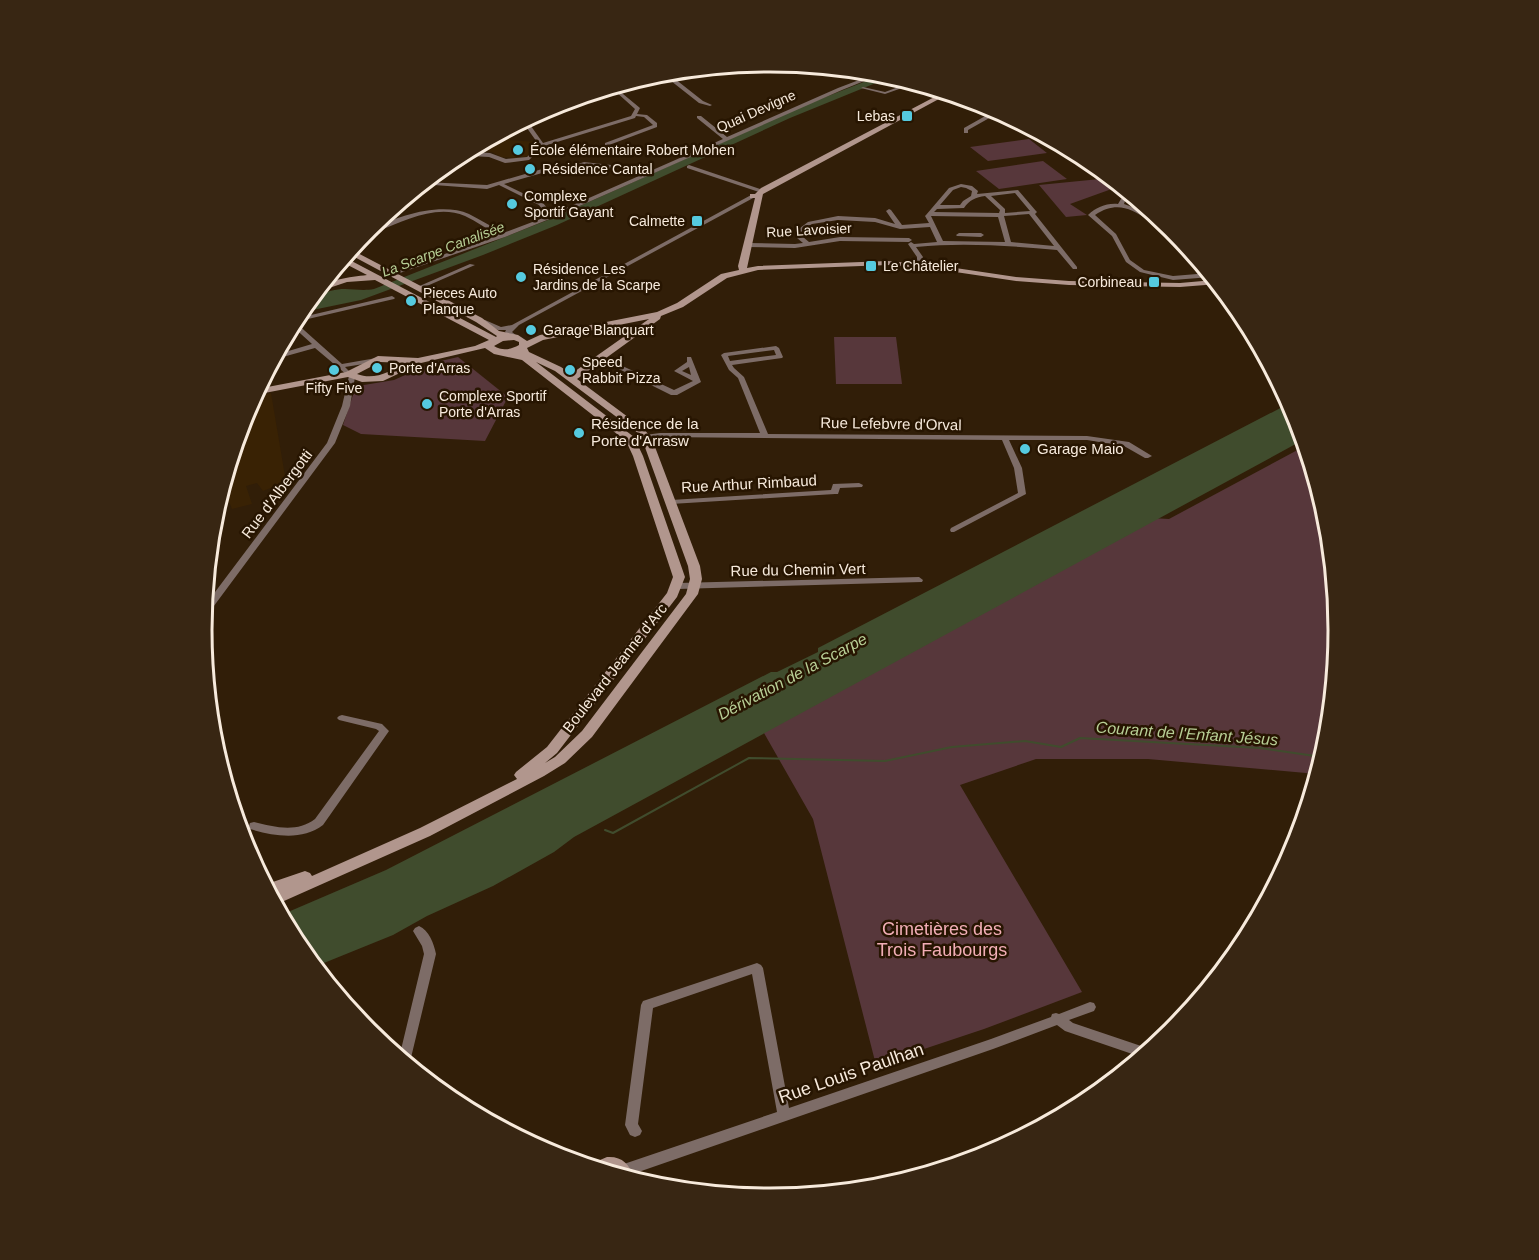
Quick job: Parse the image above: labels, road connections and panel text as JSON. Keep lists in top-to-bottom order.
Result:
{
  "streets": {
    "main road": ["Quai Devigne", "Boulevard Jeanne d'Arc"],
    "street": [
      "Rue Lavoisier",
      "Rue Lefebvre d'Orval",
      "Rue Arthur Rimbaud",
      "Rue d'Albergotti",
      "Rue du Chemin Vert",
      "Rue Louis Paulhan"
    ]
  },
  "crossings": [
    ["Rue du Chemin Vert", "Boulevard Jeanne d'Arc"]
  ],
  "water": ["La Scarpe Canalisée", "Dérivation de la Scarpe", "Courant de l'Enfant Jésus"],
  "parks": ["Cimetières des Trois Faubourgs"],
  "places": {
    "transit": [
      "Lebas",
      "Calmette",
      "Le Châtelier",
      "Corbineau"
    ],
    "other": [
      "École élémentaire Robert Mohen",
      "Résidence Cantal",
      "Complexe Sportif Gayant",
      "Résidence Les Jardins de la Scarpe",
      "Pieces Auto Planque",
      "Garage Blanquart",
      "Porte d'Arras",
      "Fifty Five",
      "Speed Rabbit Pizza",
      "Complexe Sportif Porte d'Arras",
      "Résidence de la Porte d'Arrasw",
      "Garage Maio"
    ]
  }
}
